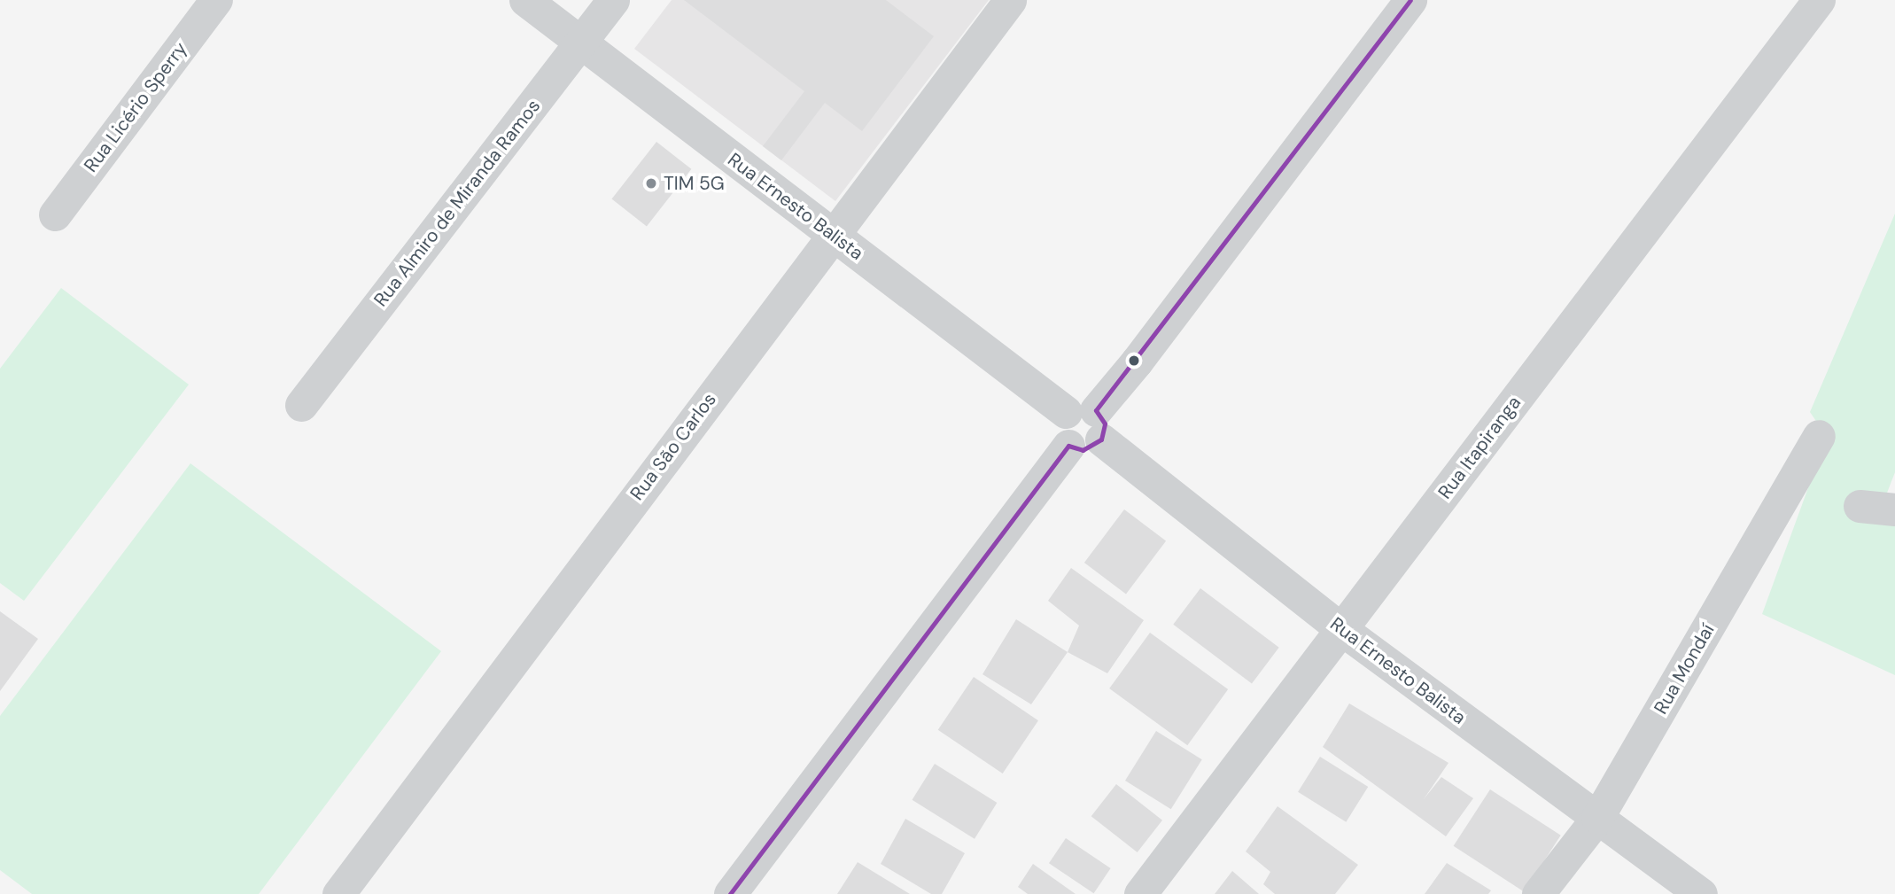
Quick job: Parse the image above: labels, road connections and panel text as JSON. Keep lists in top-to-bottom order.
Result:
{
  "streets": {
    "street": [
      "Rua Licério Sperry",
      "Rua Almiro de Miranda Ramos",
      "Rua Ernesto Balista",
      "Rua São Carlos",
      "Rua Itapiranga",
      "Rua Mondaí"
    ]
  },
  "crossings": [
    ["Rua Almiro de Miranda Ramos", "Rua Ernesto Balista"],
    ["Rua Ernesto Balista", "Rua São Carlos"],
    ["Rua Ernesto Balista", "Rua Itapiranga"],
    ["Rua Ernesto Balista", "Rua Mondaí"]
  ],
  "places": ["TIM 5G"]
}
